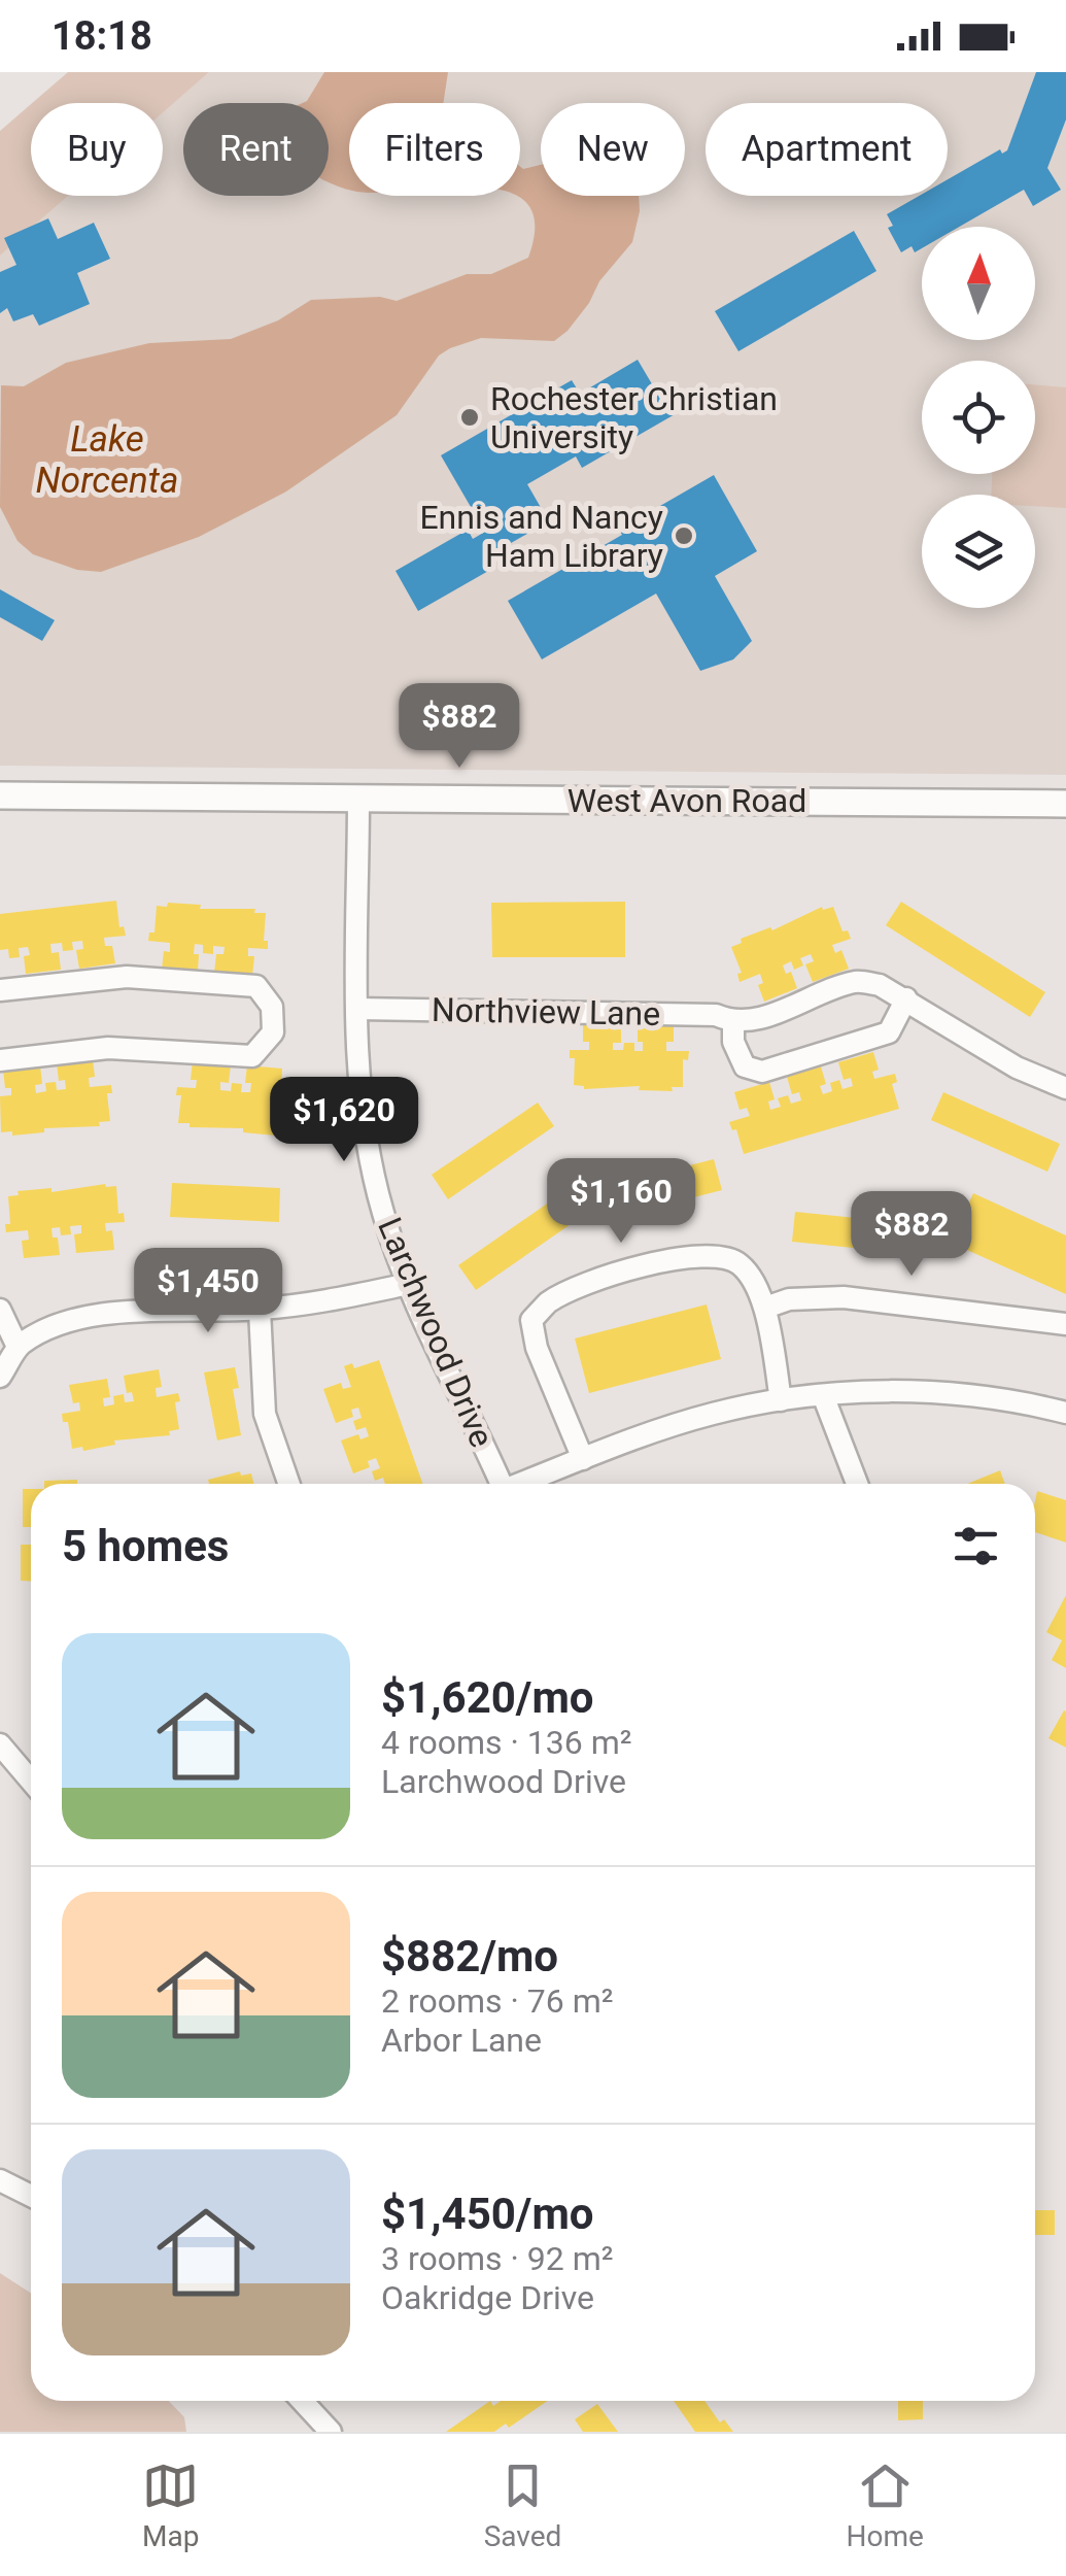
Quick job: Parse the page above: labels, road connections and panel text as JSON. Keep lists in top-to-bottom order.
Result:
{
  "streets": {
    "main road": ["West Avon Road"],
    "street": ["Northview Lane", "Larchwood Drive"]
  },
  "crossings": [
    ["West Avon Road", "Larchwood Drive"],
    ["Northview Lane", "Larchwood Drive"]
  ],
  "water": ["Lake Norcenta"],
  "places": ["Rochester Christian University", "Ennis and Nancy Ham Library"],
  "north": "top",
  "page": {
    "status": "18:18",
    "chip": [
      "Buy",
      "Rent",
      "Filters",
      "New",
      "Apartment"
    ],
    "price": [
      "$882",
      "$1,620",
      "$1,160",
      "$882",
      "$1,450"
    ],
    "heading": "5 homes",
    "list": [
      {
        "name": "$1,620/mo",
        "note": "4 rooms · 136 m² · Larchwood Drive"
      },
      {
        "name": "$882/mo",
        "note": "2 rooms · 76 m² · Arbor Lane"
      },
      {
        "name": "$1,450/mo",
        "note": "3 rooms · 92 m² · Oakridge Drive"
      }
    ],
    "tabs": ["Map", "Saved", "Home"]
  }
}
